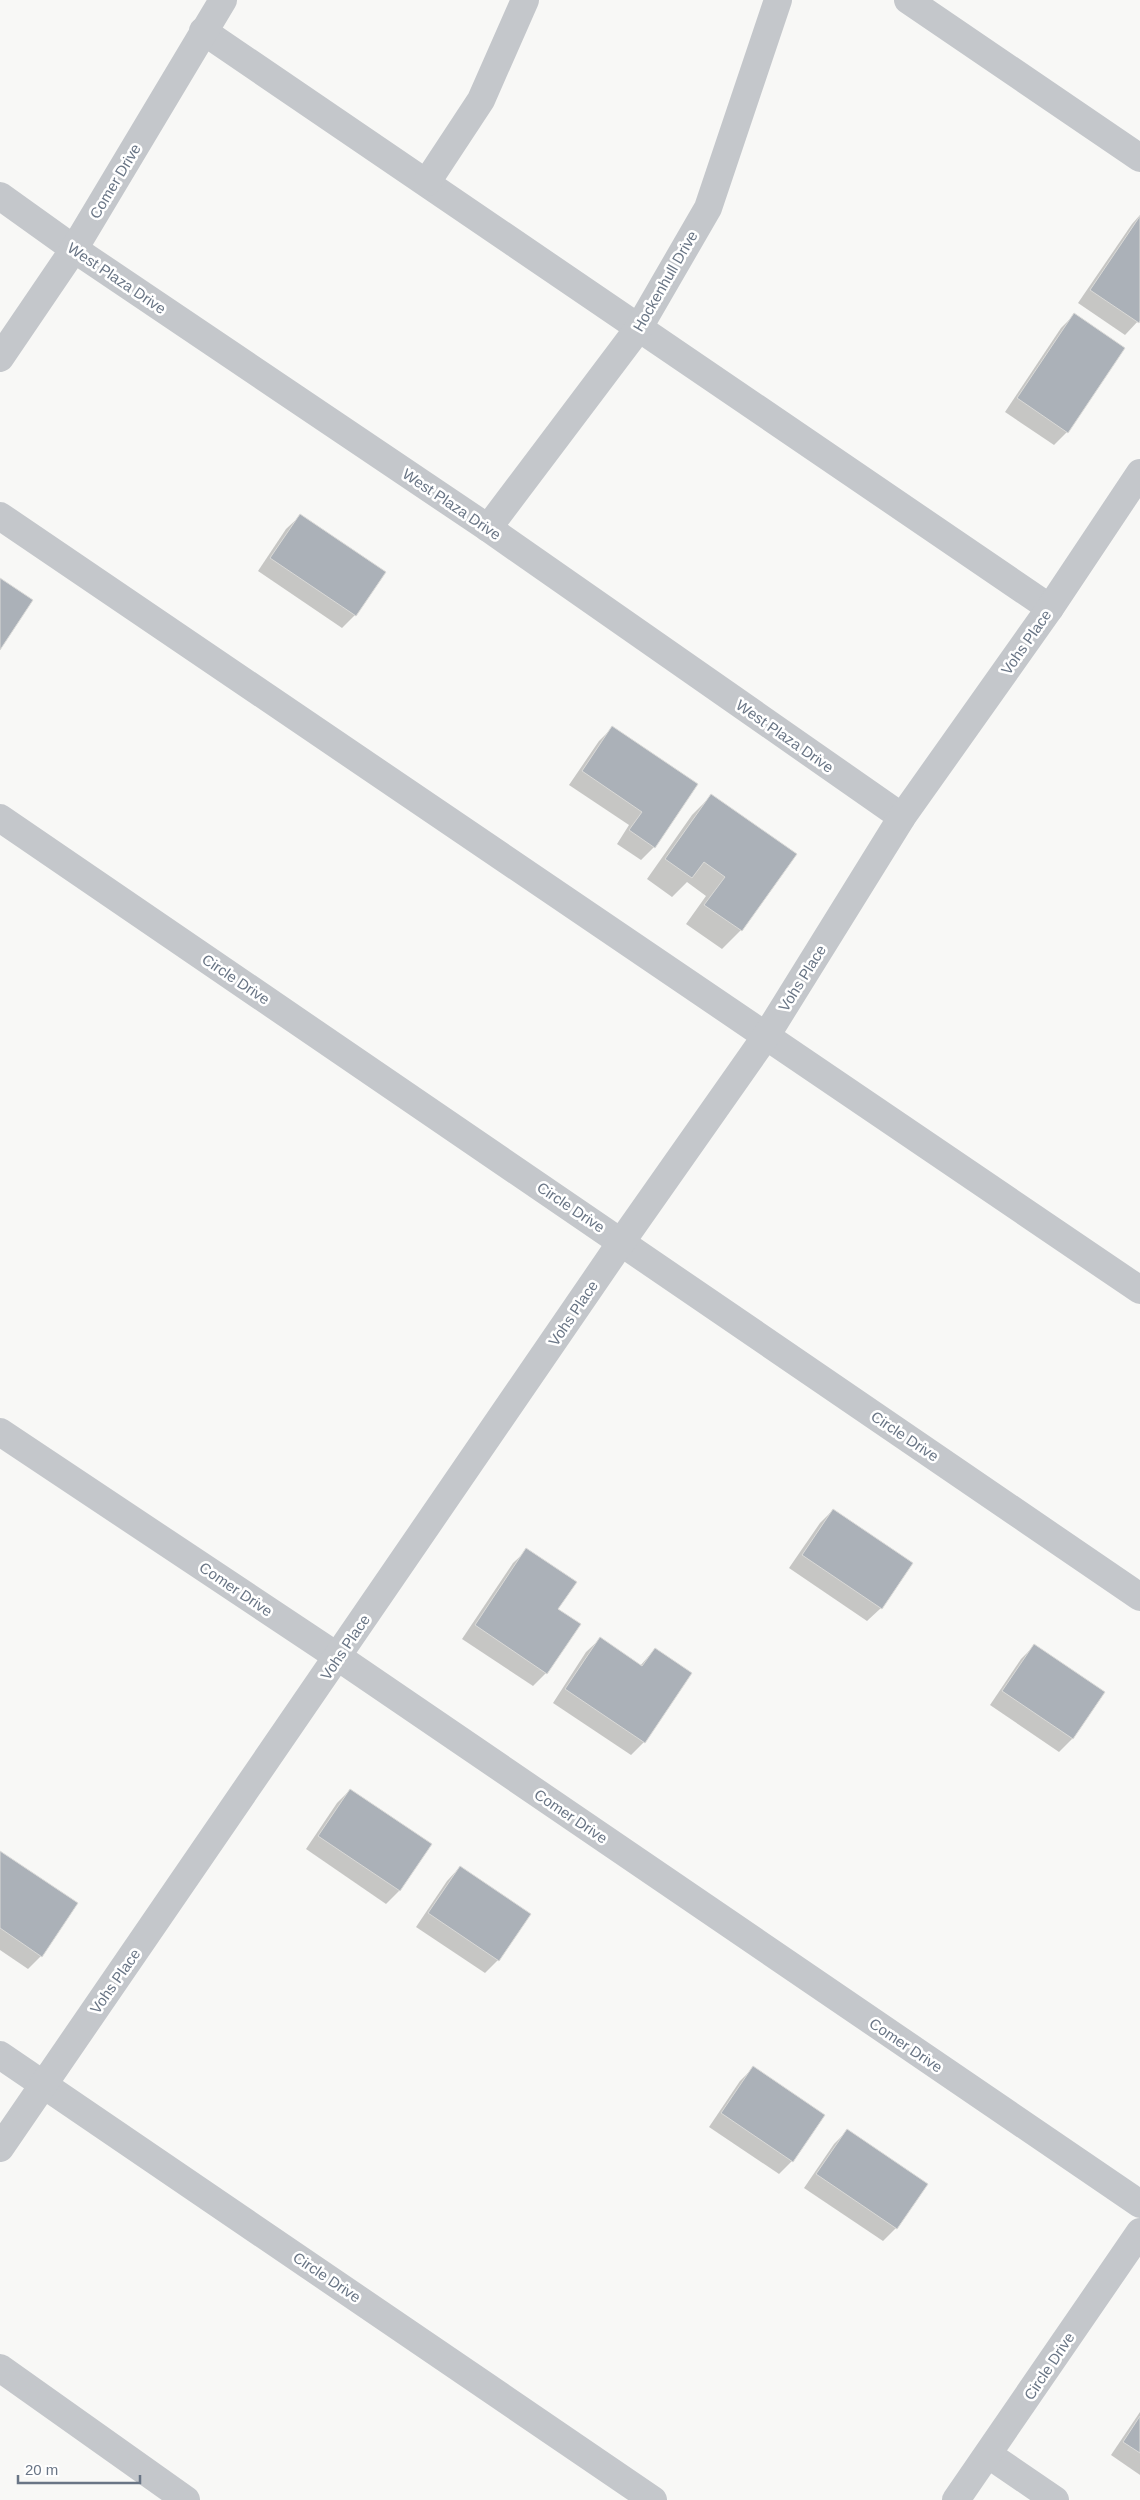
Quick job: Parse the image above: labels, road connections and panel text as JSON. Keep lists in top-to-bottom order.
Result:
{
  "streets": {
    "street": [
      "Comer Drive",
      "West Plaza Drive",
      "Hockenhull Drive",
      "Vohs Place",
      "Circle Drive"
    ]
  },
  "crossings": [
    ["Comer Drive", "West Plaza Drive"],
    ["Comer Drive", "Vohs Place"],
    ["West Plaza Drive", "Hockenhull Drive"],
    ["West Plaza Drive", "Vohs Place"],
    ["Vohs Place", "Circle Drive"]
  ],
  "scale_bar": "20 m"
}
